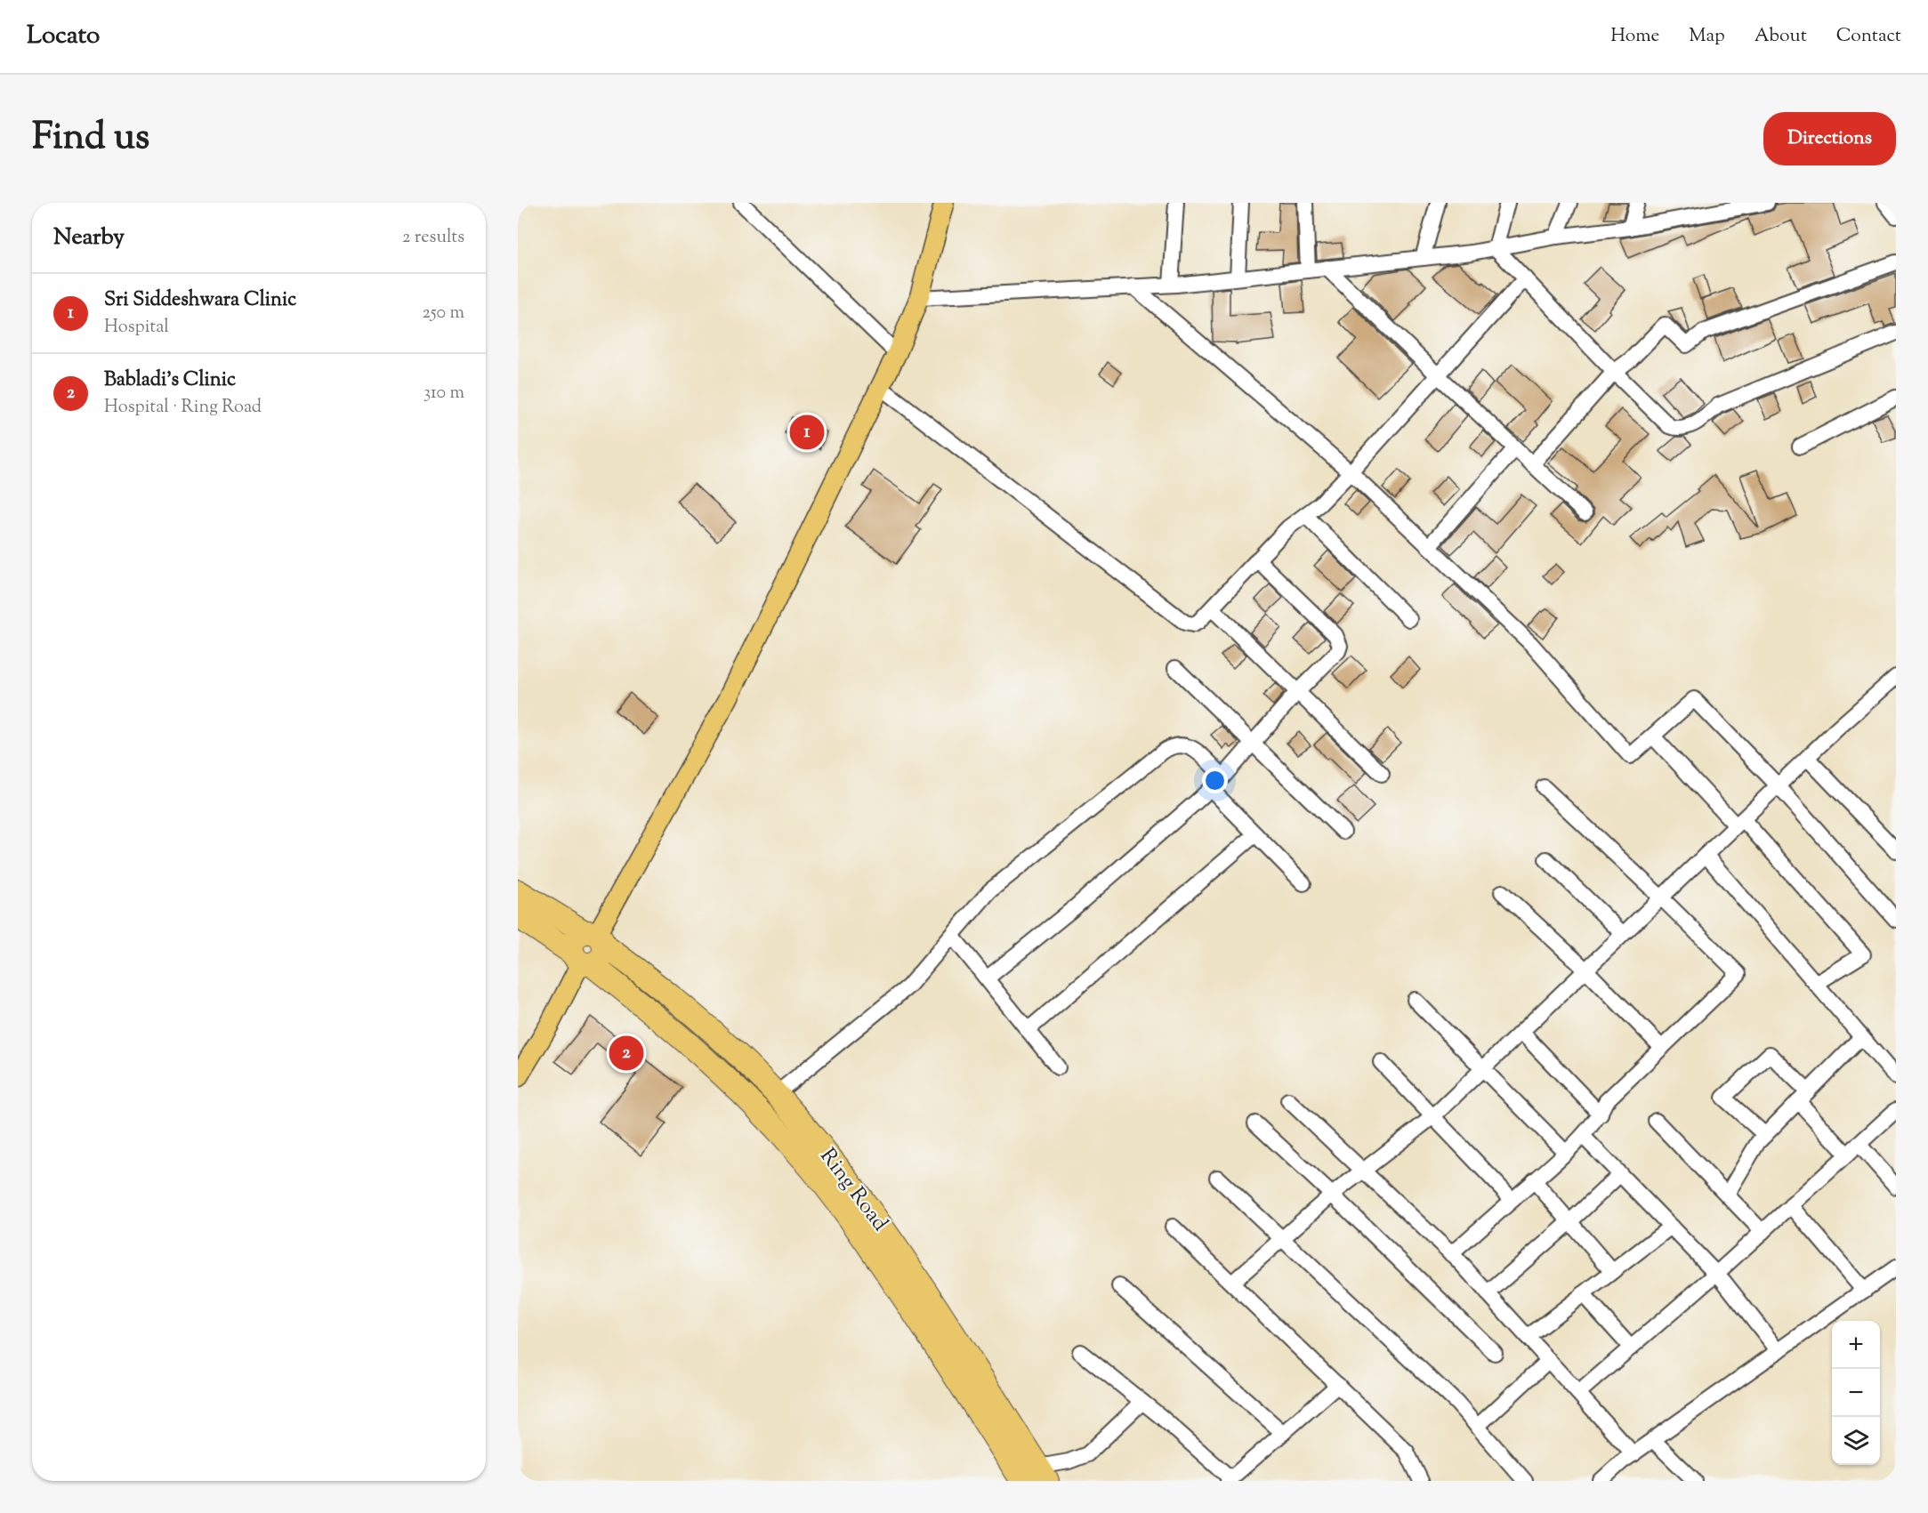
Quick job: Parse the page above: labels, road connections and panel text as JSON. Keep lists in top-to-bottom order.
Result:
{
  "streets": {
    "highway": ["Ring Road"]
  },
  "page": {
    "header": "Locato",
    "nav": [
      "Home",
      "Map",
      "About",
      "Contact"
    ],
    "title": "Find us",
    "buttons": "Directions",
    "heading": ["Nearby", "2 results"],
    "list": [
      {
        "mark": "1",
        "name": "Sri Siddeshwara Clinic",
        "note": "Hospital",
        "value": "250 m"
      },
      {
        "mark": "2",
        "name": "Babladi's Clinic",
        "note": "Hospital · Ring Road",
        "value": "310 m"
      }
    ],
    "pins": ["1", "2"],
    "map_buttons": ["+", "−"]
  }
}
